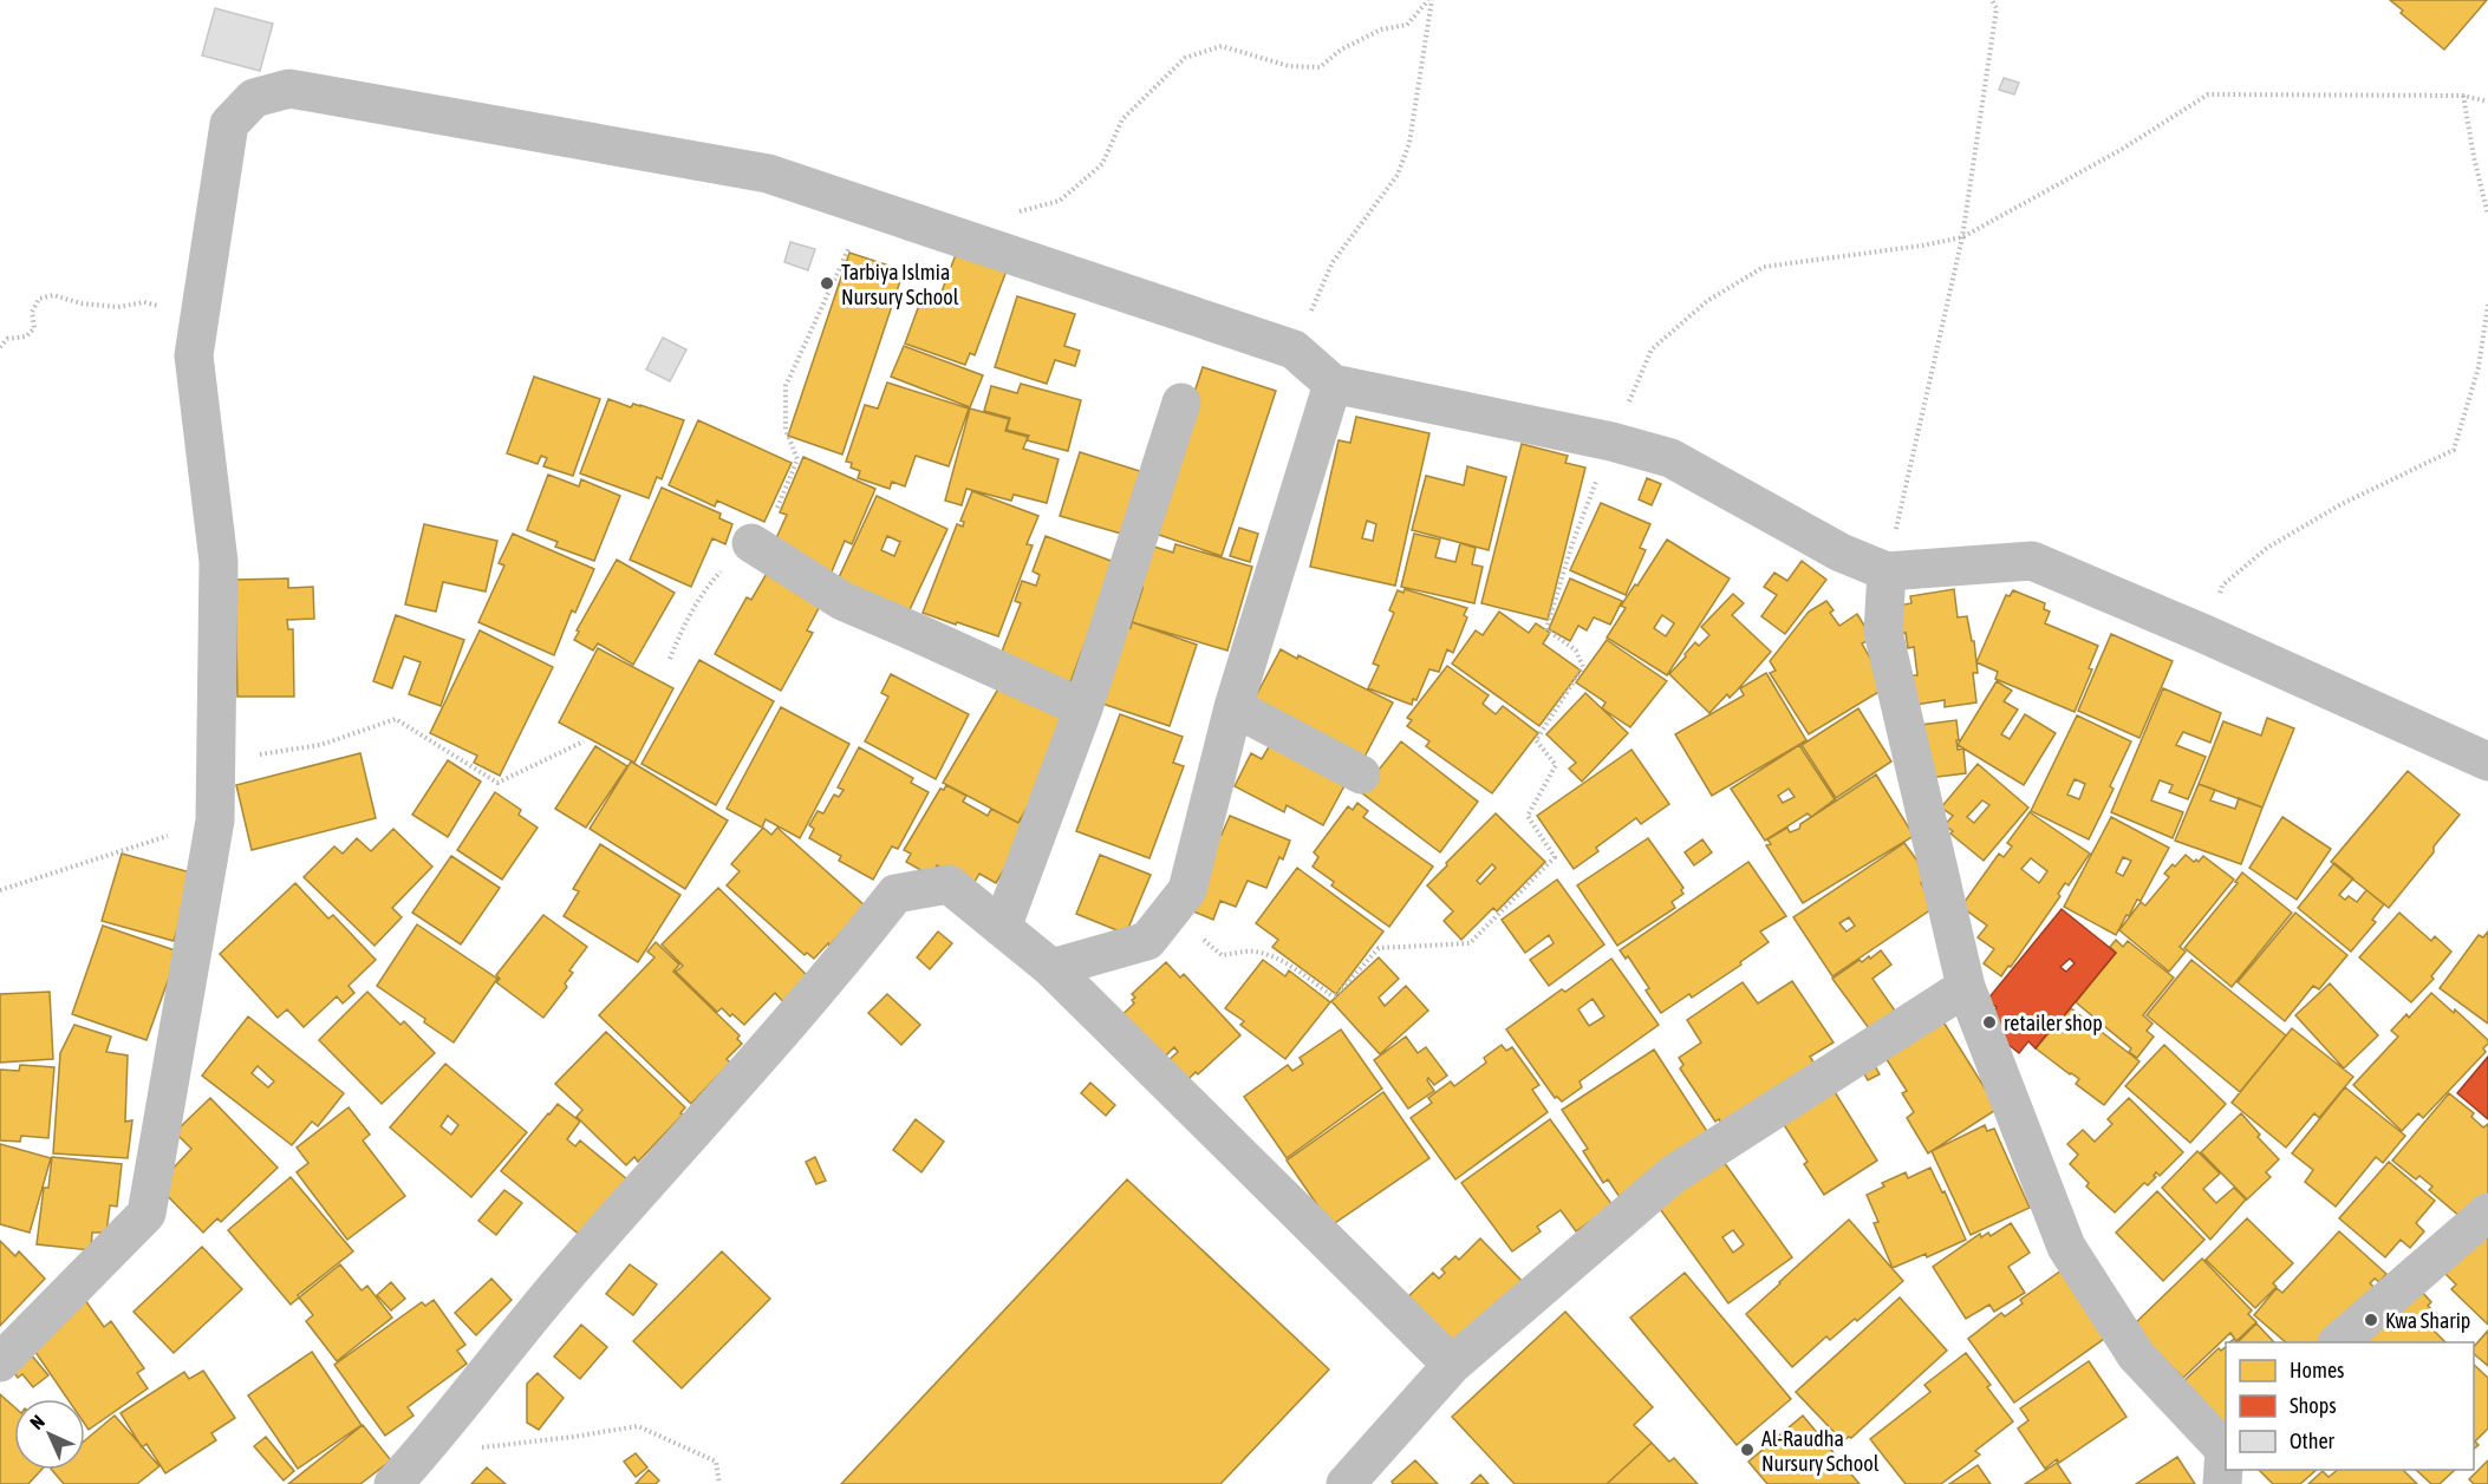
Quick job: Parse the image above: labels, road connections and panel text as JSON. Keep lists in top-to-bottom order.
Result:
{
  "places": [
    "Tarbiya Islmia Nursury School",
    "retailer shop",
    "Kwa Sharip",
    "Al-Raudha Nursury School"
  ],
  "legend": ["Homes", "Shops", "Other"],
  "north": "top left"
}
